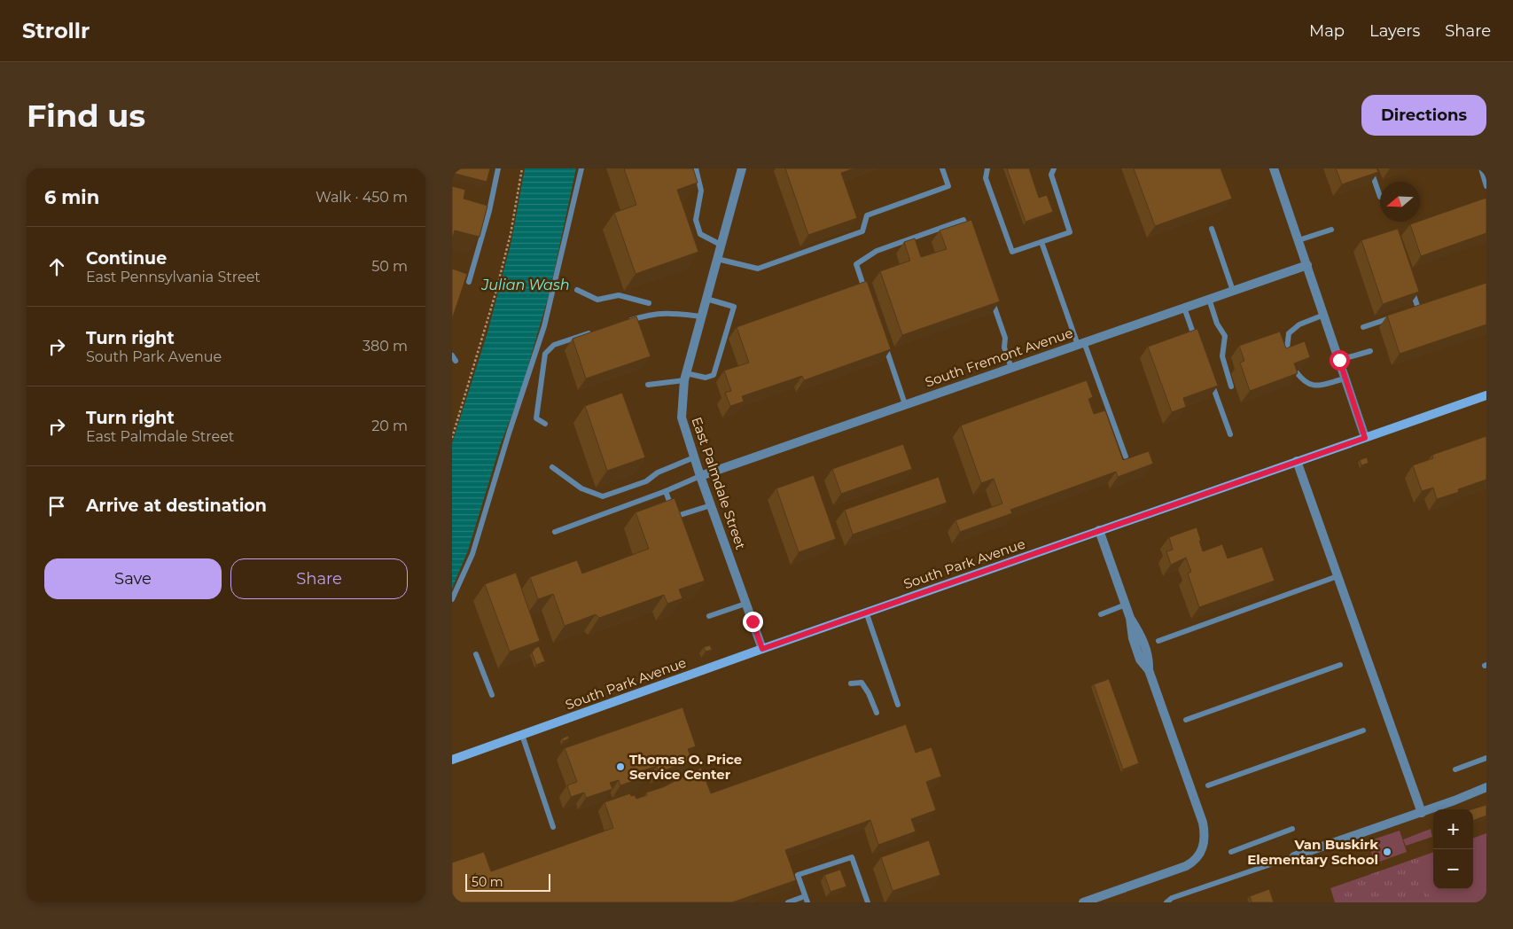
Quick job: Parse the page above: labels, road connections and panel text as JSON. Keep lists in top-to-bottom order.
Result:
{
  "streets": {
    "main road": ["South Park Avenue"],
    "street": ["South Fremont Avenue", "East Palmdale Street"]
  },
  "crossings": [
    ["South Fremont Avenue", "East Palmdale Street"],
    ["East Palmdale Street", "South Park Avenue"]
  ],
  "water": ["Julian Wash"],
  "places": ["Thomas O. Price Service Center", "Van Buskirk Elementary School"],
  "scale_bar": "50 m",
  "north": "left",
  "page": {
    "header": "Strollr",
    "nav": ["Map", "Layers", "Share"],
    "buttons": [
      "Directions",
      ["Save", "Share"]
    ],
    "title": "Find us",
    "heading": ["6 min", "Walk · 450 m"],
    "list": [
      ["Continue", "East Pennsylvania Street", "50 m"],
      ["Turn right", "South Park Avenue", "380 m"],
      ["Turn right", "East Palmdale Street", "20 m"],
      "Arrive at destination"
    ],
    "map_buttons": ["+", "−"],
    "scale": "50 m"
  }
}
